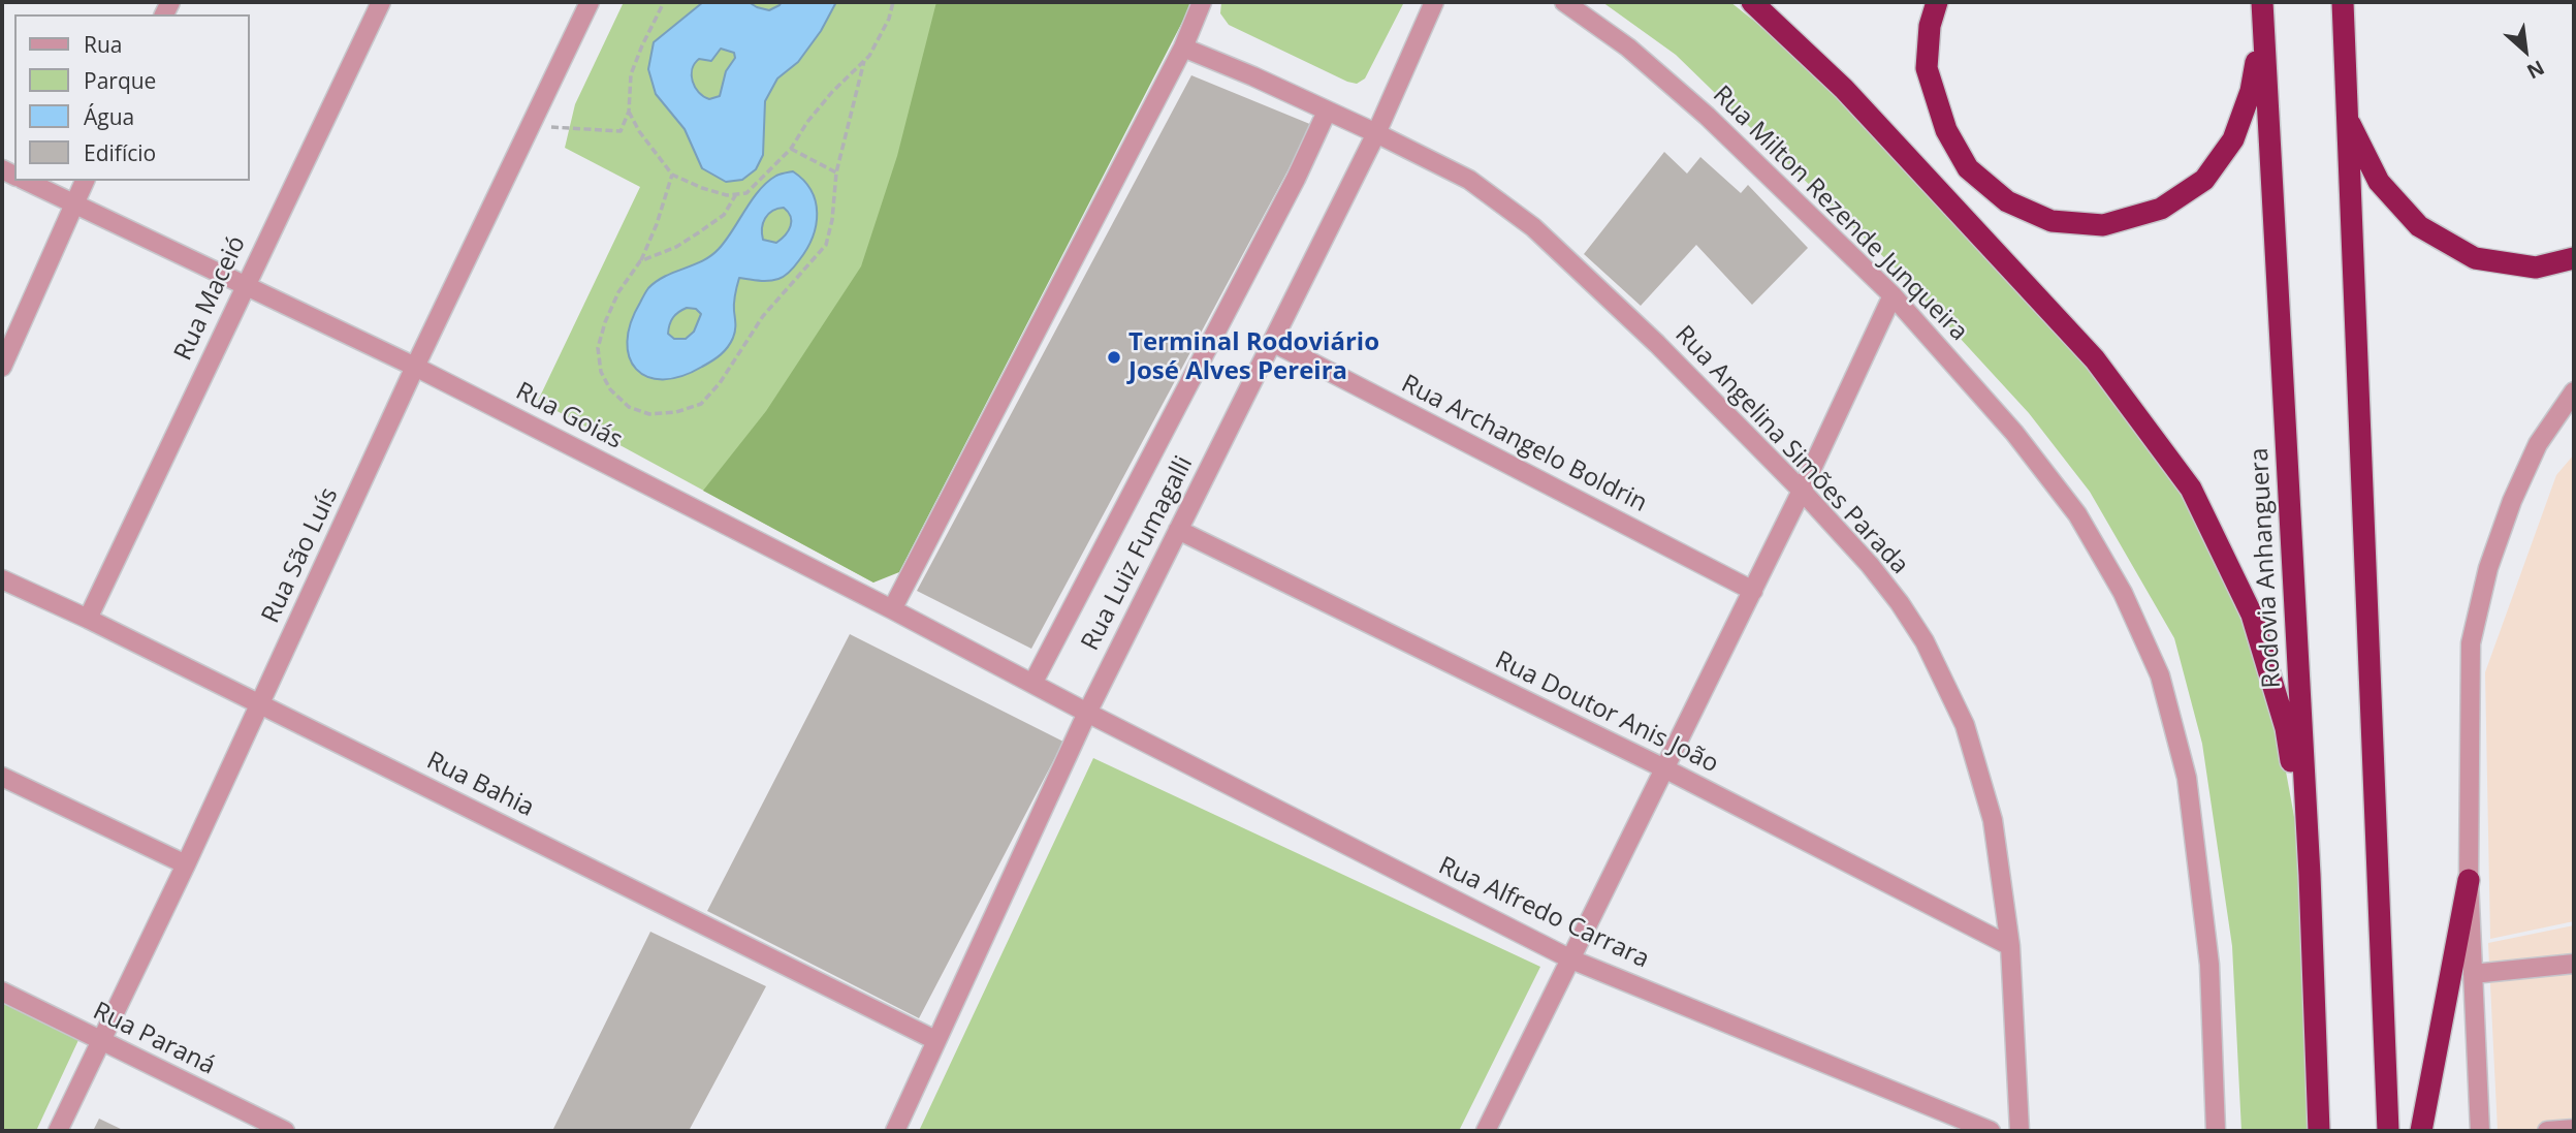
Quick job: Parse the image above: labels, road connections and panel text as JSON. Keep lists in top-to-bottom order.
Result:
{
  "streets": {
    "highway": ["Rodovia Anhanguera"],
    "street": [
      "Rua Milton Rezende Junqueira",
      "Rua Maceió",
      "Rua Goiás",
      "Rua Archangelo Boldrin",
      "Rua Angelina Simões Parada",
      "Rua Luiz Fumagalli",
      "Rua São Luís",
      "Rua Doutor Anis João",
      "Rua Bahia",
      "Rua Alfredo Carrara",
      "Rua Paraná"
    ]
  },
  "crossings": [
    ["Rua Maceió", "Rua Goiás"],
    ["Rua Maceió", "Rua Bahia"],
    ["Rua Goiás", "Rua Luiz Fumagalli"],
    ["Rua Goiás", "Rua São Luís"],
    ["Rua Goiás", "Rua Alfredo Carrara"],
    ["Rua Archangelo Boldrin", "Rua Luiz Fumagalli"],
    ["Rua Angelina Simões Parada", "Rua Luiz Fumagalli"],
    ["Rua Angelina Simões Parada", "Rua Doutor Anis João"],
    ["Rua Luiz Fumagalli", "Rua Doutor Anis João"],
    ["Rua Luiz Fumagalli", "Rua Bahia"],
    ["Rua Luiz Fumagalli", "Rua Alfredo Carrara"],
    ["Rua São Luís", "Rua Bahia"],
    ["Rua São Luís", "Rua Paraná"]
  ],
  "places": ["Terminal Rodoviário José Alves Pereira"],
  "legend": [
    "Rua",
    "Parque",
    "Água",
    "Edifício"
  ],
  "north": "bottom right"
}
